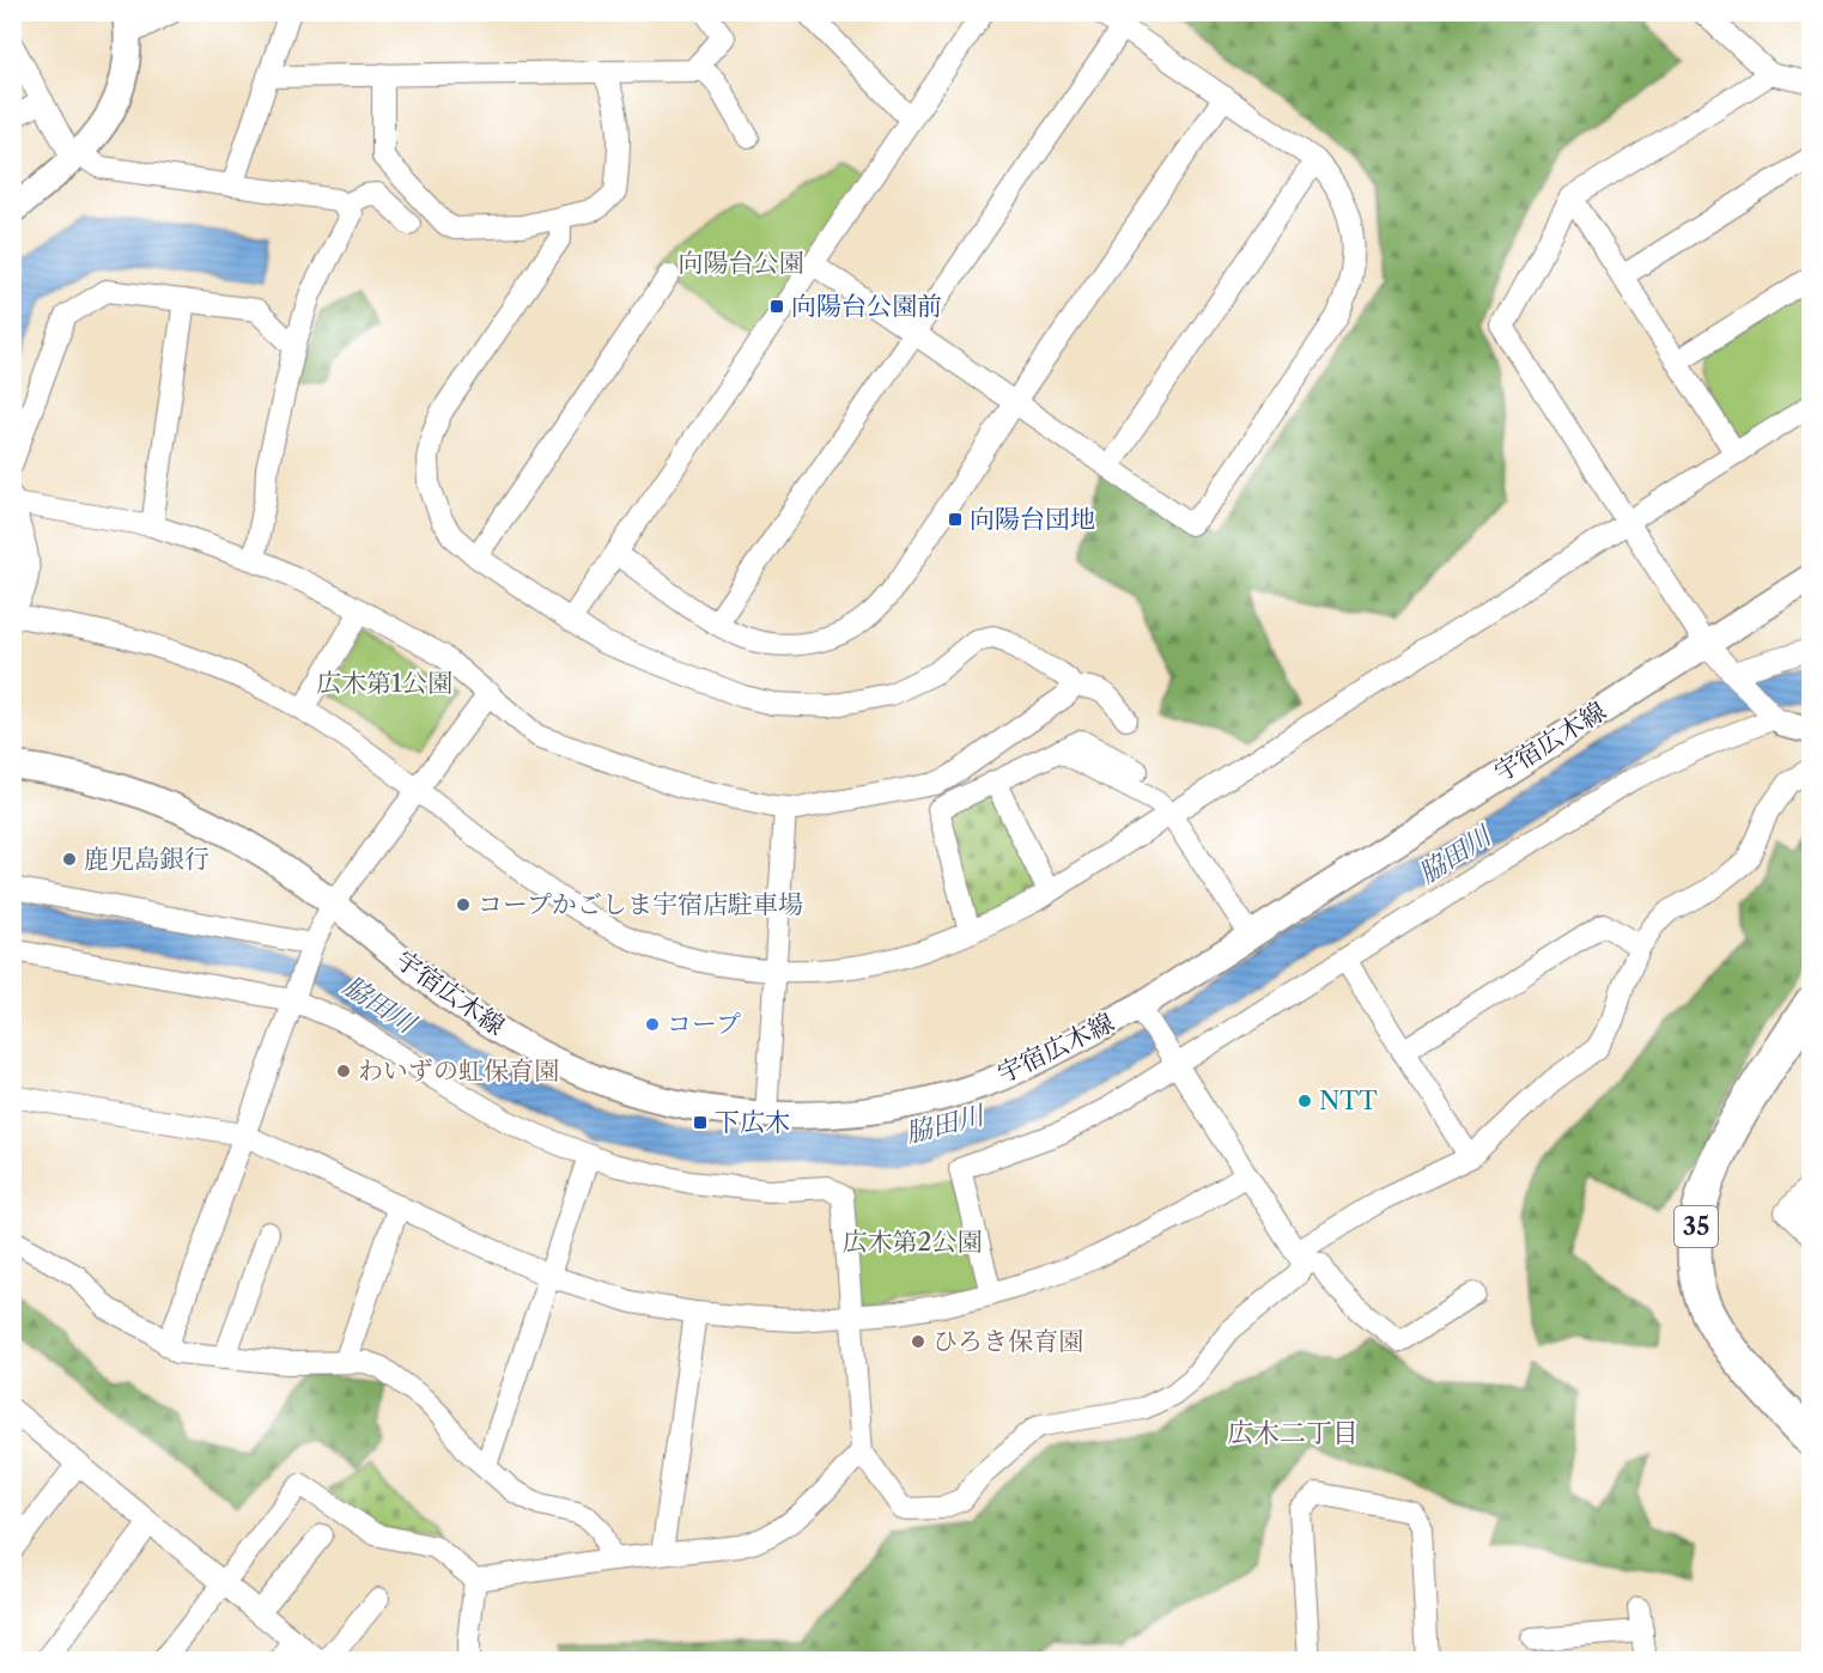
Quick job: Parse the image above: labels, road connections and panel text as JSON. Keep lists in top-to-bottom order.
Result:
{
  "streets": {
    "main road": ["35"],
    "street": ["宇宿広木線"]
  },
  "districts": ["広木二丁目"],
  "water": ["脇田川"],
  "parks": ["向陽台公園", "広木第1公園", "広木第2公園"],
  "places": {
    "transit": ["向陽台公園前", "向陽台団地", "下広木"],
    "other": [
      "鹿児島銀行",
      "コープかごしま宇宿店駐車場",
      "コープ",
      "わいずの虹保育園",
      "NTT",
      "ひろき保育園"
    ]
  }
}
